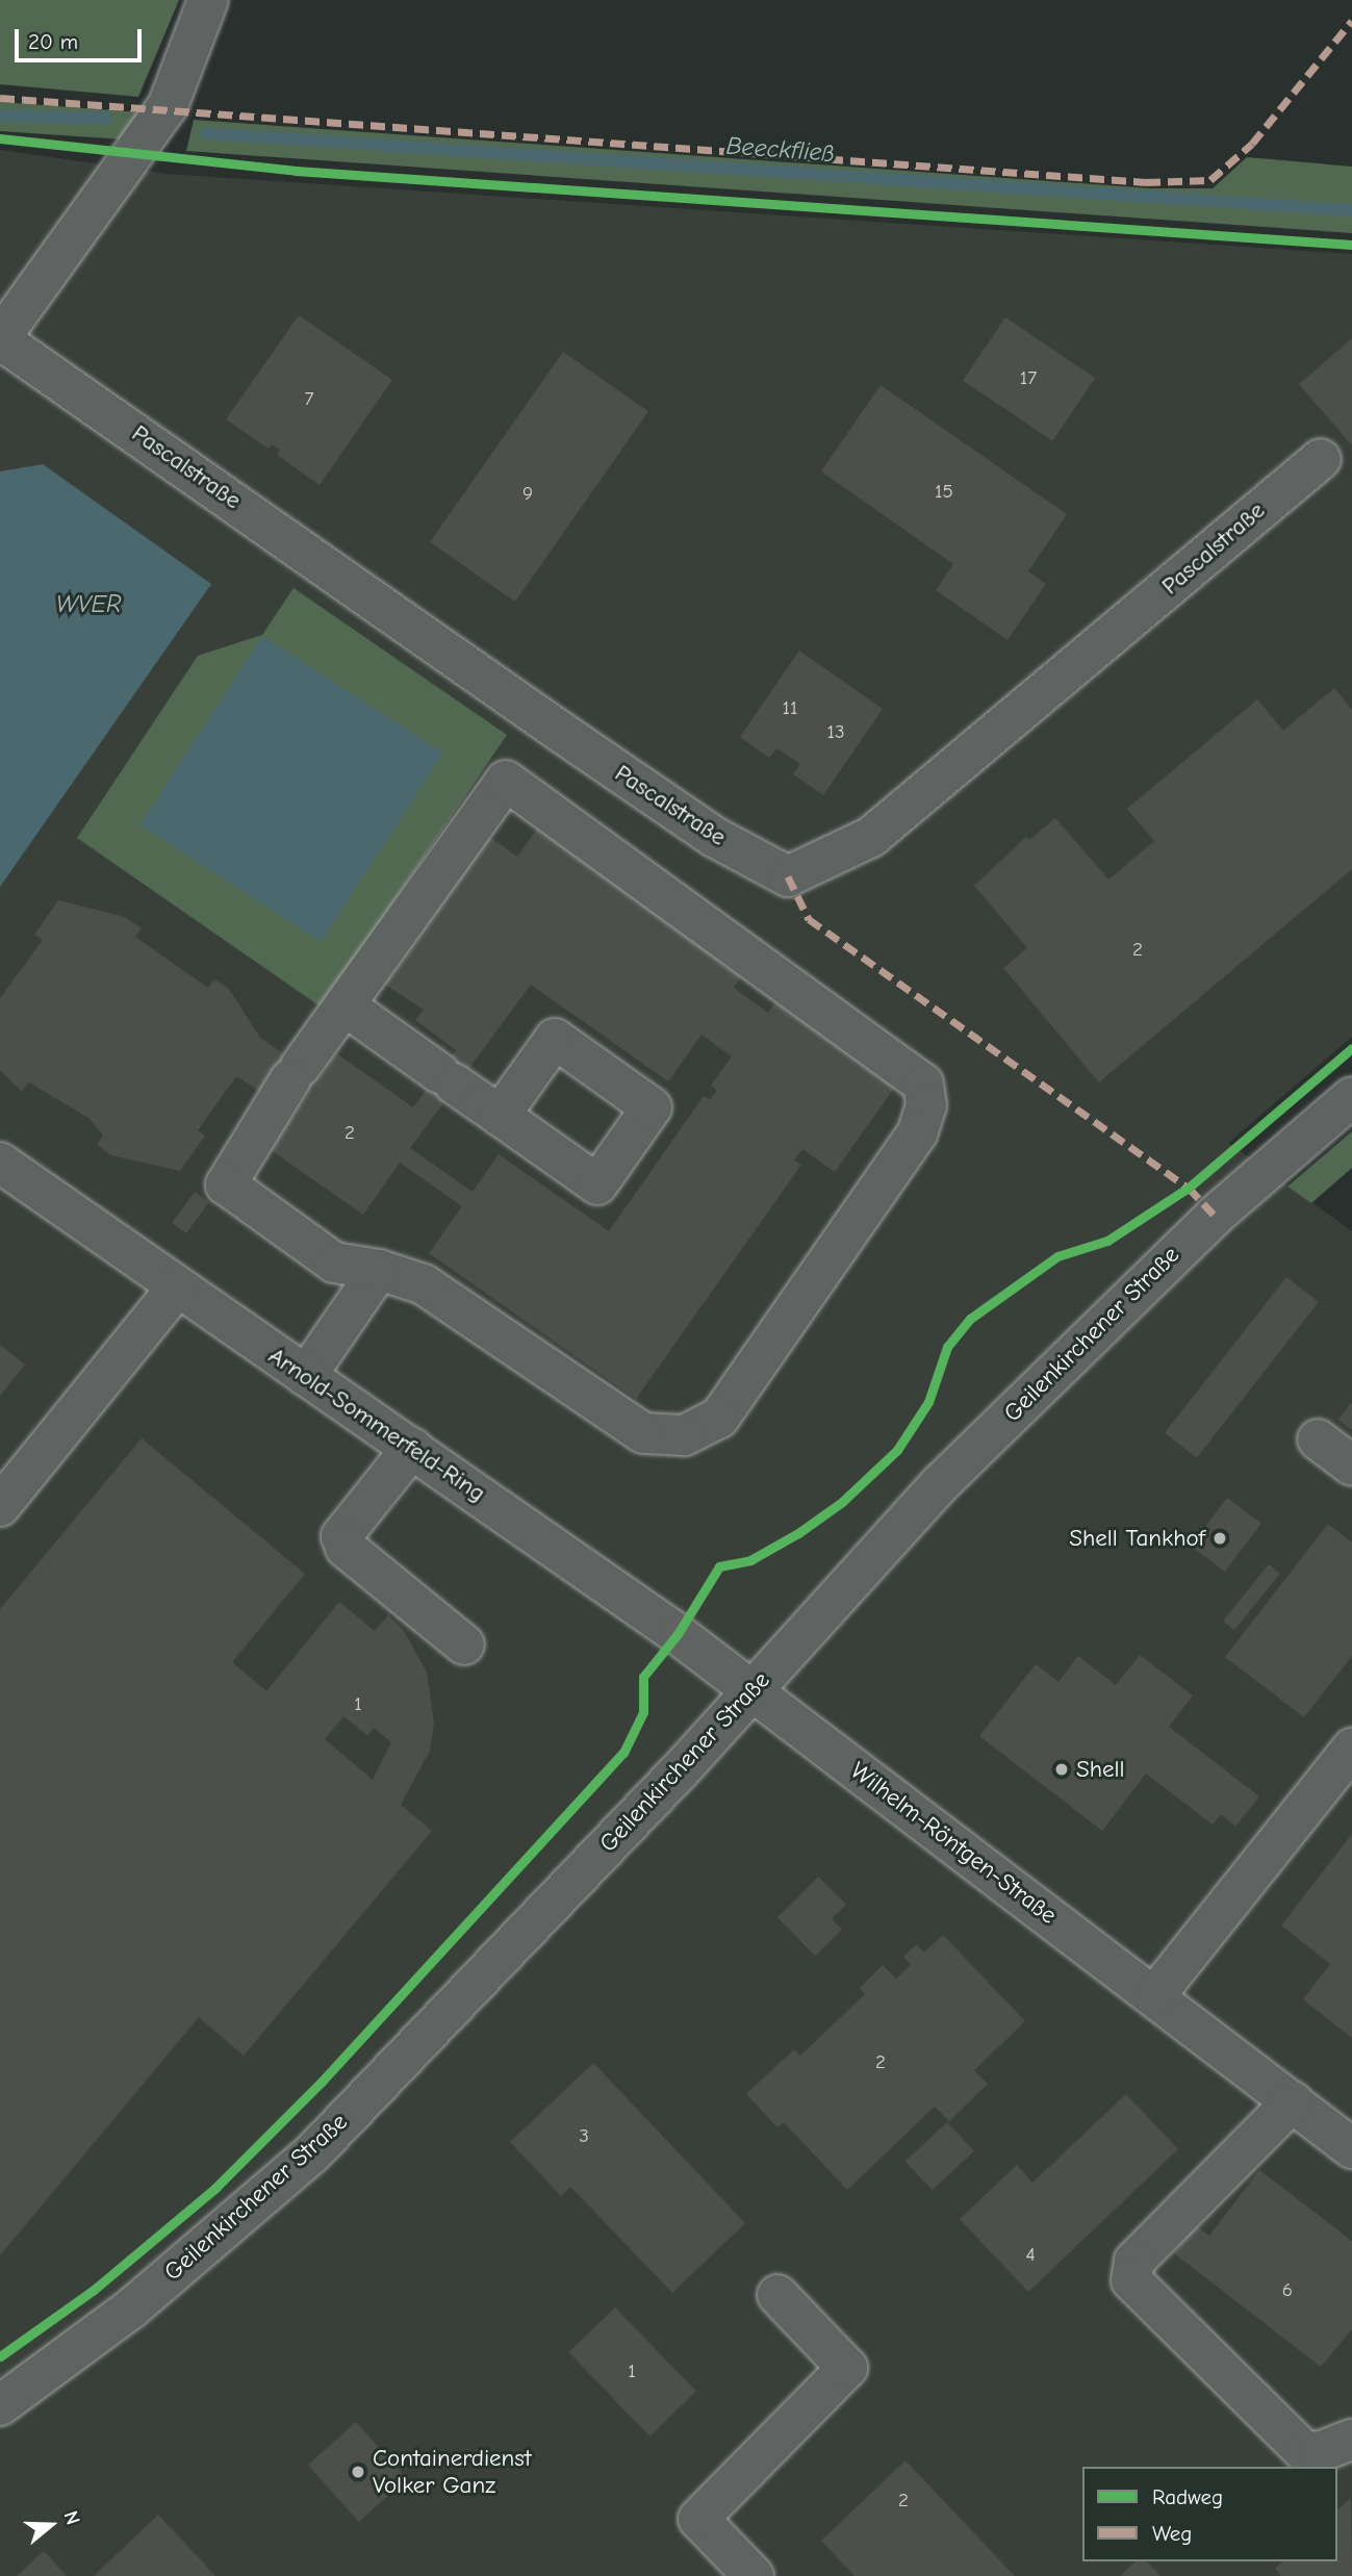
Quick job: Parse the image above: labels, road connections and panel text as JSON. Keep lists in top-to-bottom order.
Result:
{
  "streets": {
    "street": [
      "Pascalstraße",
      "Geilenkirchener Straße",
      "Arnold-Sommerfeld-Ring",
      "Wilhelm-Röntgen-Straße"
    ]
  },
  "crossings": [
    ["Geilenkirchener Straße", "Arnold-Sommerfeld-Ring"],
    ["Geilenkirchener Straße", "Wilhelm-Röntgen-Straße"],
    ["Arnold-Sommerfeld-Ring", "Wilhelm-Röntgen-Straße"]
  ],
  "water": ["Beeckfließ", "WVER"],
  "places": ["Shell Tankhof", "Shell", "Containerdienst Volker Ganz"],
  "house_numbers": [
    "17",
    "7",
    "15",
    "9",
    "11",
    "13",
    "2",
    "2",
    "1",
    "2",
    "3",
    "4",
    "6",
    "1",
    "2"
  ],
  "legend": ["Radweg", "Weg"],
  "scale_bar": "20 m",
  "north": "right"
}
